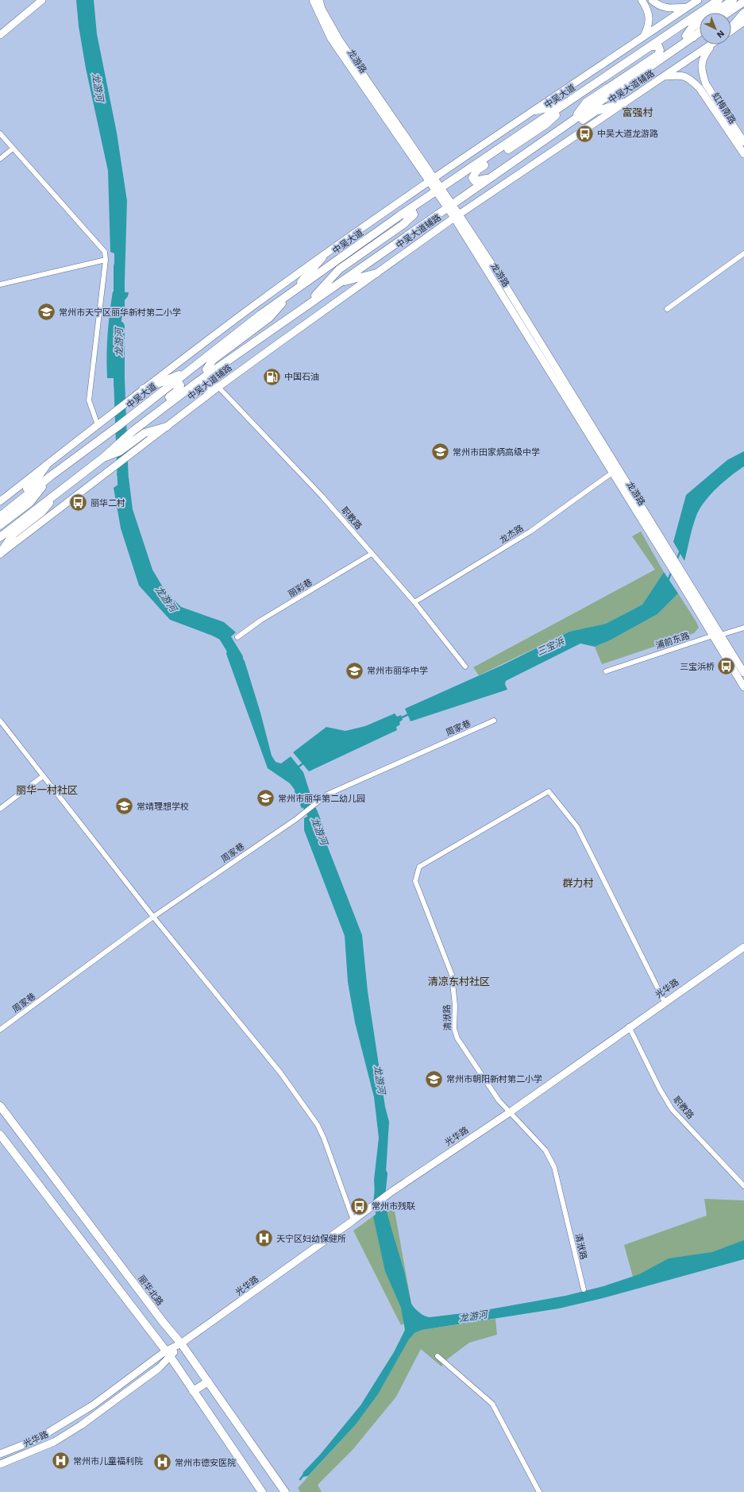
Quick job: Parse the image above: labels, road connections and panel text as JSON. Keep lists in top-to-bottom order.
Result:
{
  "streets": {
    "main road": [
      "龙游路",
      "中吴大道辅路",
      "中吴大道",
      "虹梅南路",
      "光华路",
      "丽华北路"
    ],
    "street": [
      "职教路",
      "龙杰路",
      "丽彩巷",
      "浦前东路",
      "周家巷",
      "清洑路"
    ]
  },
  "crossings": [
    ["龙游路", "中吴大道辅路"],
    ["龙游路", "中吴大道"],
    ["龙游路", "龙杰路"],
    ["龙游路", "浦前东路"],
    ["中吴大道辅路", "职教路"],
    ["职教路", "龙杰路"],
    ["职教路", "丽彩巷"],
    ["职教路", "光华路"],
    ["光华路", "清洑路"],
    ["光华路", "丽华北路"]
  ],
  "districts": [
    "富强村",
    "丽华一村社区",
    "群力村",
    "清凉东村社区"
  ],
  "water": ["龙游河", "三宝浜"],
  "places": {
    "bus stop": [
      "中吴大道龙游路",
      "丽华二村",
      "三宝浜桥",
      "常州市残联"
    ],
    "school or university": [
      "常州市天宁区丽华新村第二小学",
      "常州市田家炳高级中学",
      "常州市丽华中学",
      "常州市丽华第二幼儿园",
      "常靖理想学校",
      "常州市朝阳新村第二小学"
    ],
    "fuel station": ["中国石油"],
    "hospital": ["天宁区妇幼保健所", "常州市儿童福利院", "常州市德安医院"]
  },
  "north": "bottom right"
}
